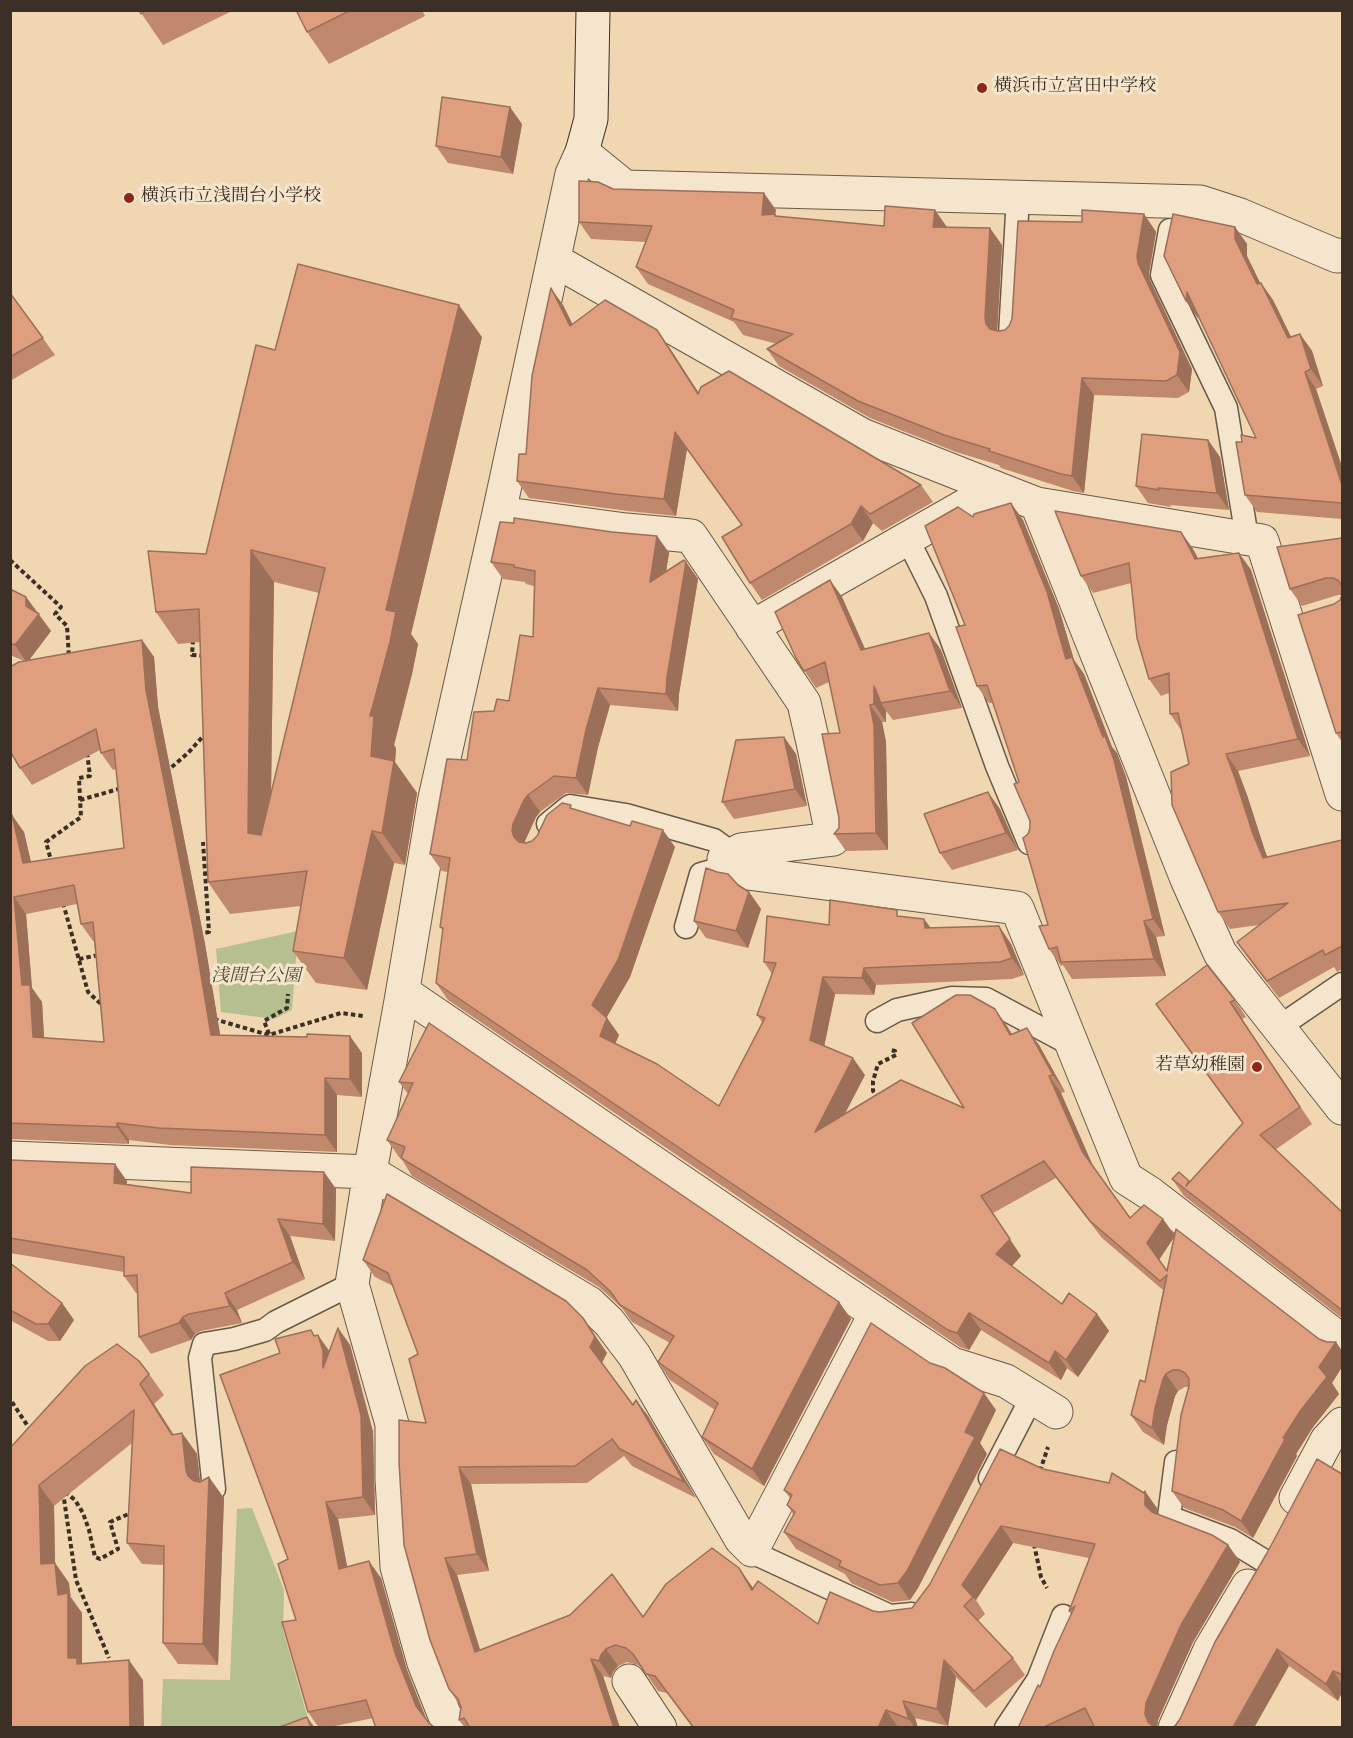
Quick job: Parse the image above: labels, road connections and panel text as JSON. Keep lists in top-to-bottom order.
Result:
{
  "parks": ["浅間台公園"],
  "places": ["横浜市立宮田中学校", "横浜市立浅間台小学校", "若草幼稚園"]
}
